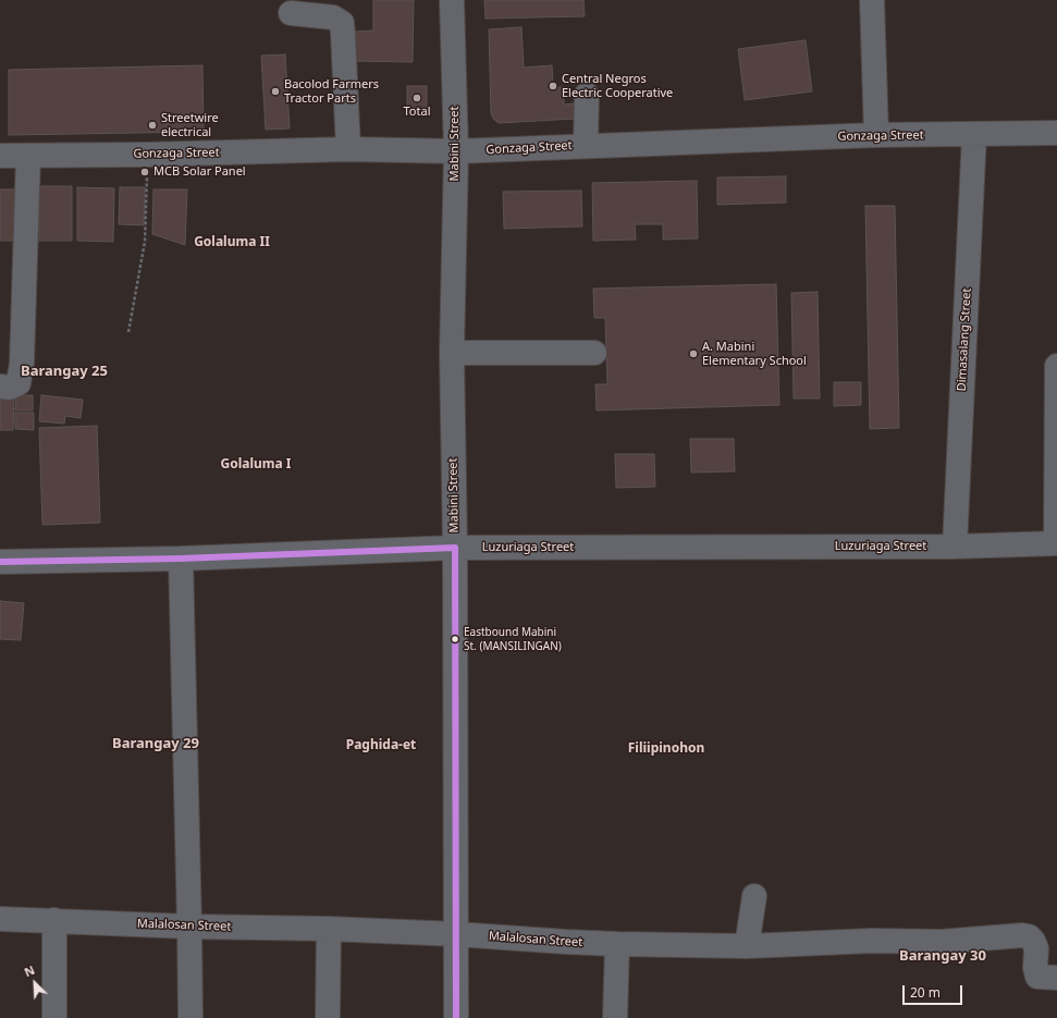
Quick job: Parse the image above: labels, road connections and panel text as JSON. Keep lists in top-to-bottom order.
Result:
{
  "streets": {
    "street": [
      "Gonzaga Street",
      "Mabini Street",
      "Dimasalang Street",
      "Luzuriaga Street",
      "Malalosan Street"
    ]
  },
  "crossings": [
    ["Gonzaga Street", "Mabini Street"],
    ["Gonzaga Street", "Dimasalang Street"],
    ["Mabini Street", "Luzuriaga Street"],
    ["Mabini Street", "Malalosan Street"],
    ["Dimasalang Street", "Luzuriaga Street"]
  ],
  "districts": [
    "Golaluma II",
    "Barangay 25",
    "Golaluma I",
    "Barangay 29",
    "Paghida-et",
    "Filiipinohon",
    "Barangay 30"
  ],
  "places": [
    "Central Negros Electric Cooperative",
    "Bacolod Farmers Tractor Parts",
    "Total",
    "Streetwire electrical",
    "MCB Solar Panel",
    "A. Mabini Elementary School",
    "Eastbound Mabini St. (MANSILINGAN)"
  ],
  "scale_bar": "20 m",
  "north": "top left"
}
